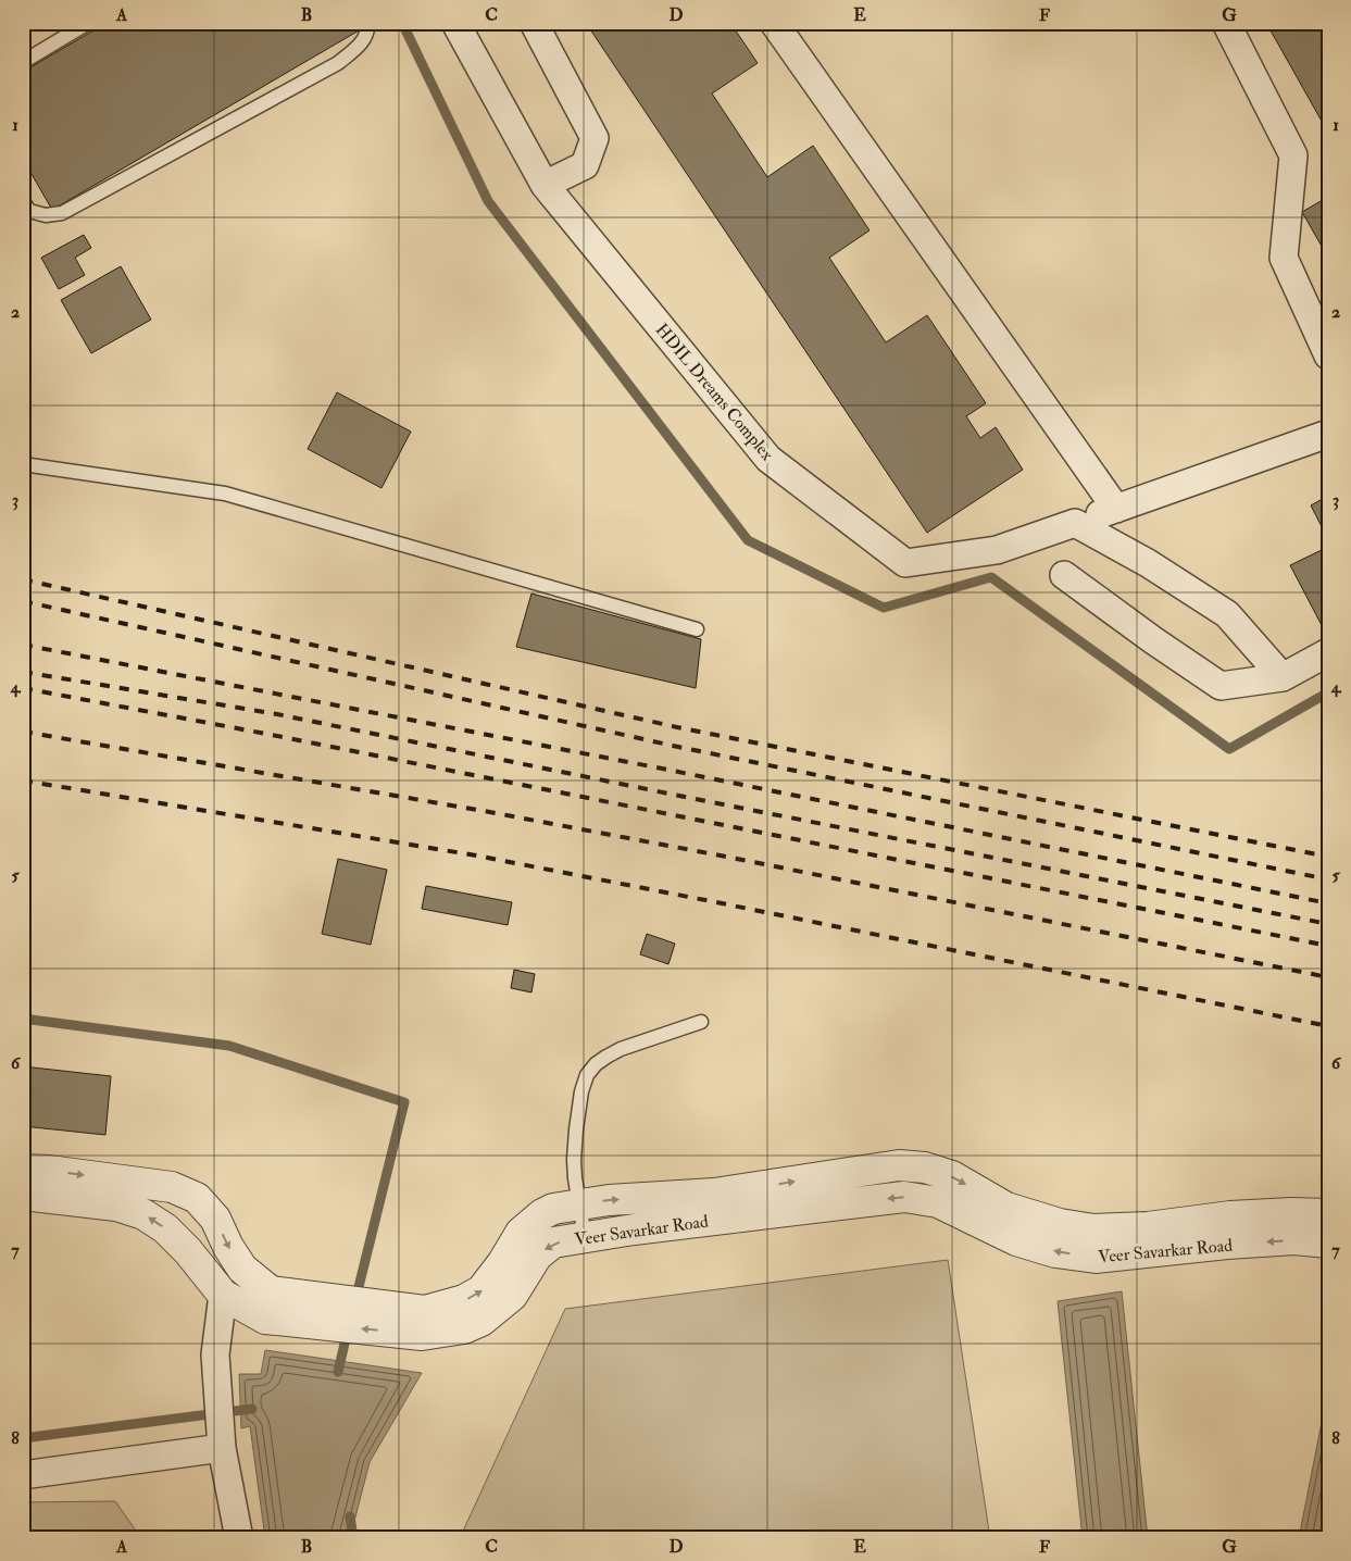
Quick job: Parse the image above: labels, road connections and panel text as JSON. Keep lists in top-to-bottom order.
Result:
{
  "streets": {
    "street": ["HDIL Dreams Complex", "Veer Savarkar Road"]
  },
  "grid": {
    "columns": [
      "A",
      "B",
      "C",
      "D",
      "E",
      "F",
      "G"
    ],
    "rows": [
      "1",
      "2",
      "3",
      "4",
      "5",
      "6",
      "7",
      "8"
    ]
  }
}
